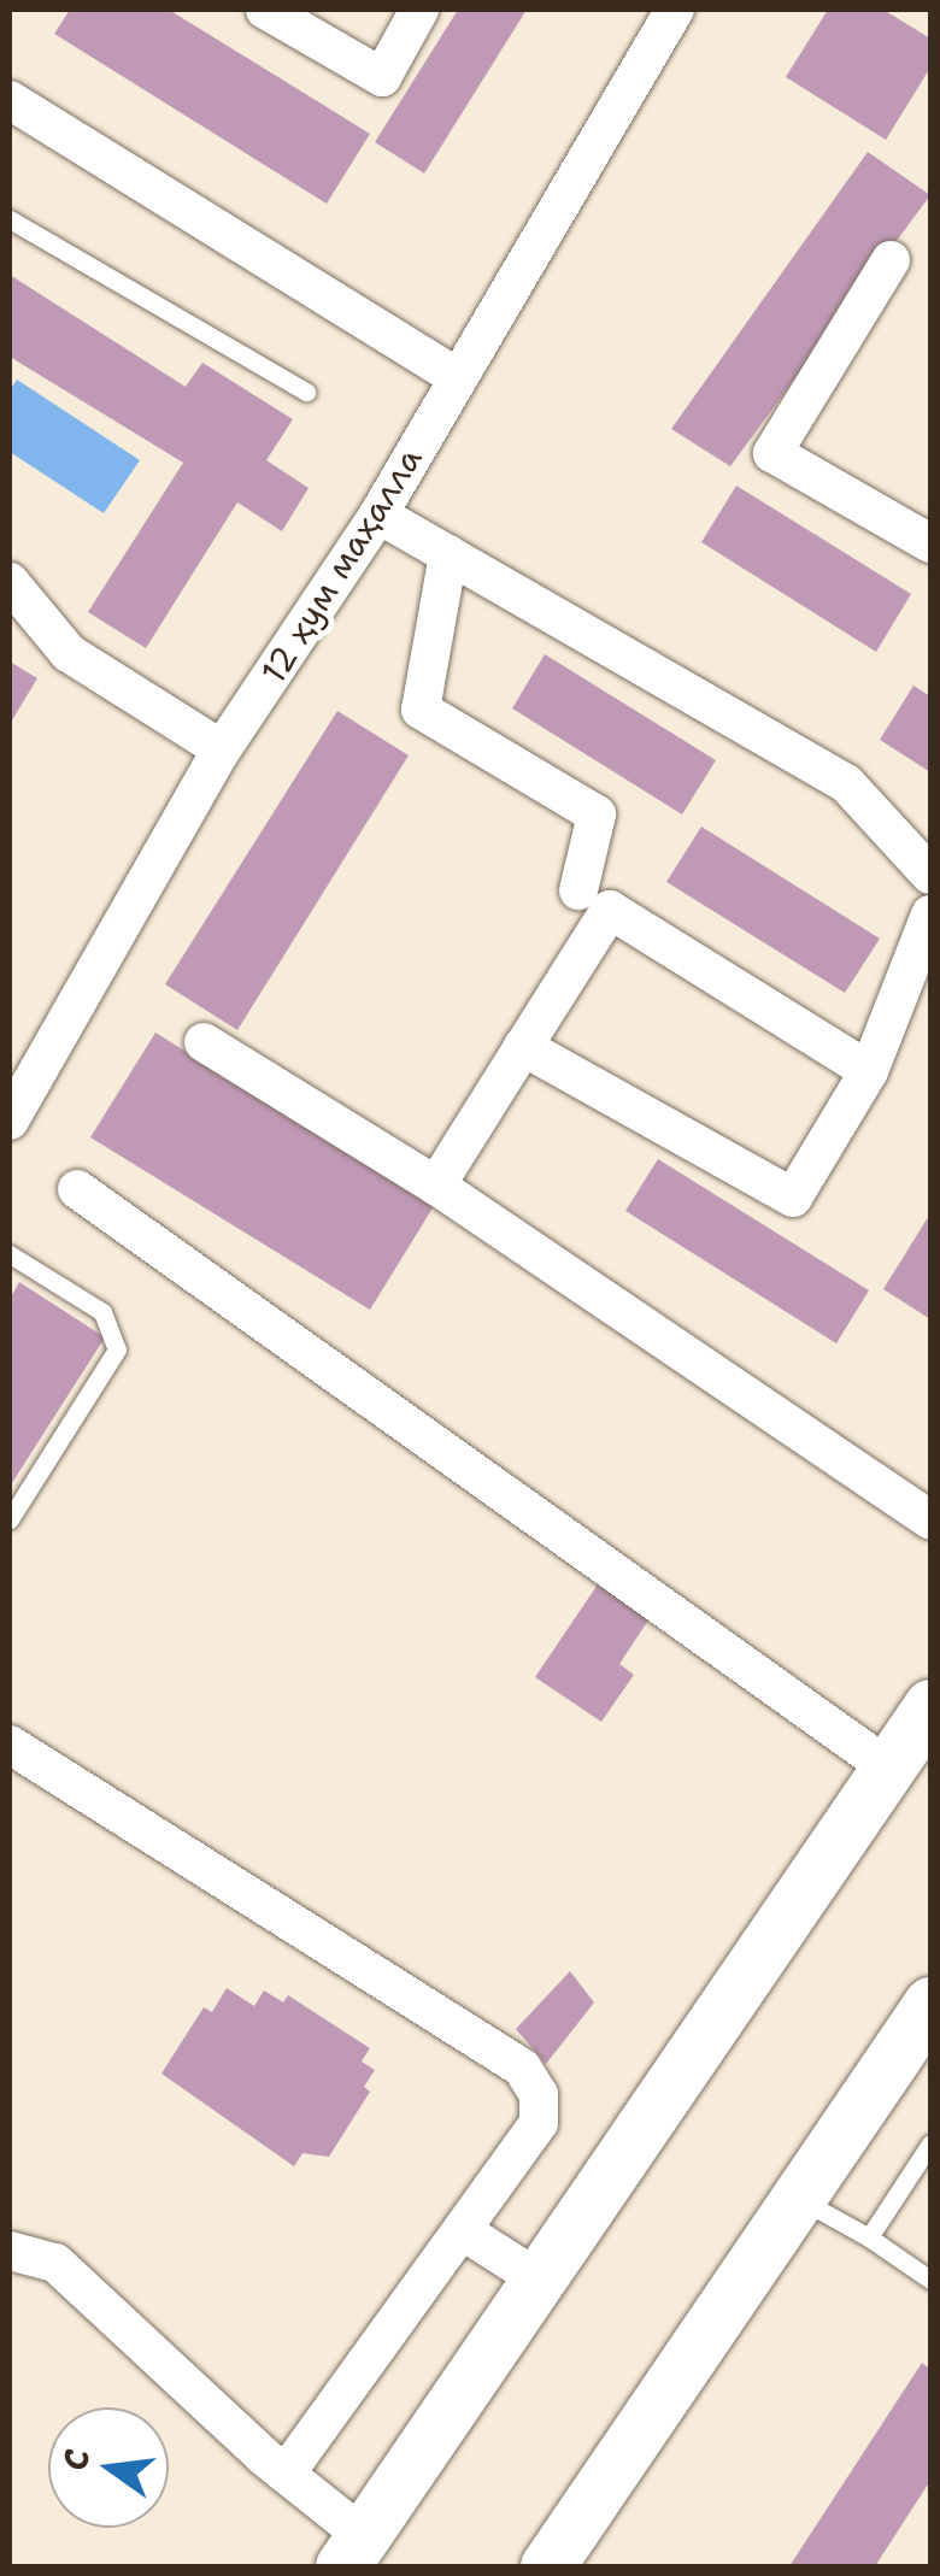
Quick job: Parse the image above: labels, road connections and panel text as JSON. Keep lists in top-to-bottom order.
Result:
{
  "streets": {
    "street": ["12 ҳум маҳалла"]
  },
  "north": "left"
}
